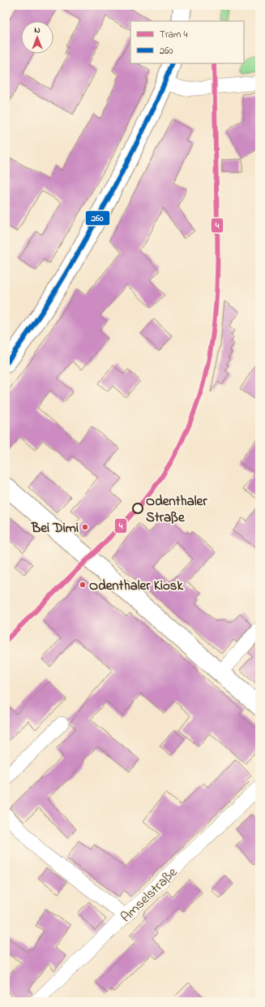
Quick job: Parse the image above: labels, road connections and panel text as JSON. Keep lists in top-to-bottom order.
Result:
{
  "streets": {
    "street": ["Amselstraße"]
  },
  "places": ["Odenthaler Straße", "Bei Dimi", "Odenthaler Kiosk"],
  "lines": ["tram line 4", "transit line 260"],
  "legend": ["Tram 4", "260"],
  "north": "top"
}
